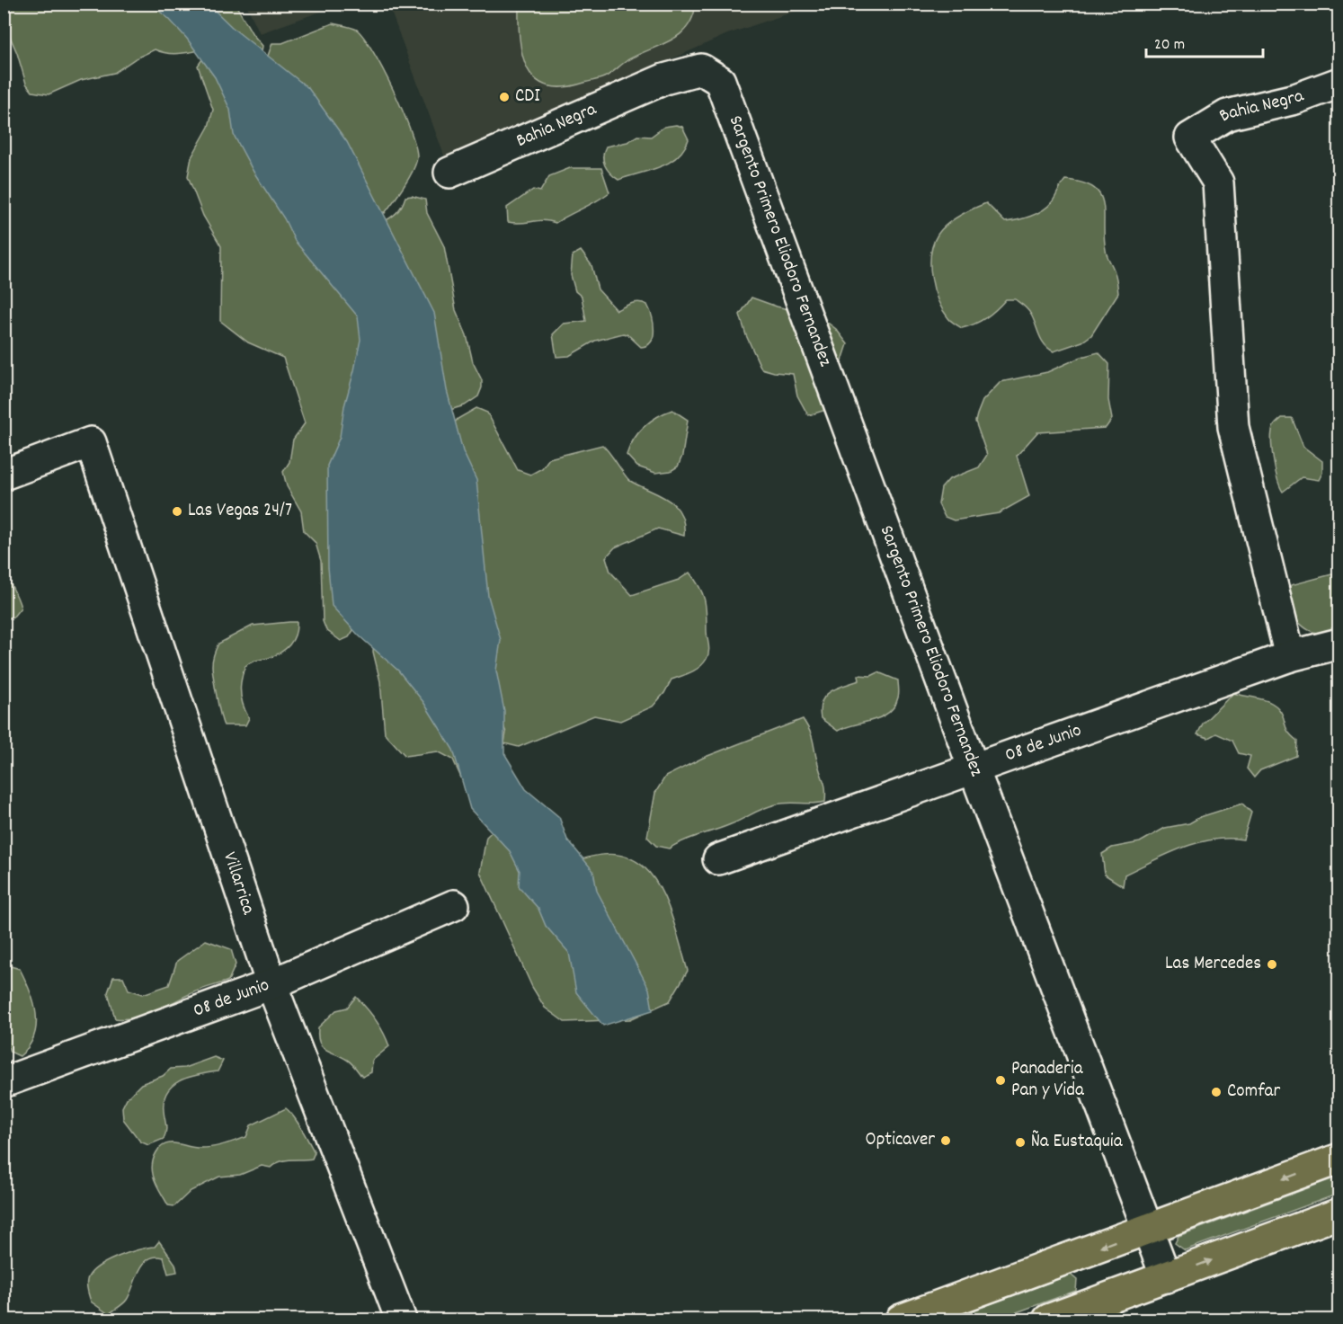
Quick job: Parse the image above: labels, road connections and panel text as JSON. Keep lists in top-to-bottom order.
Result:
{
  "streets": {
    "street": [
      "Bahia Negra",
      "Sargento Primero Eliodoro Fernandez",
      "08 de Junio",
      "Villarrica"
    ]
  },
  "crossings": [
    ["Bahia Negra", "Sargento Primero Eliodoro Fernandez"],
    ["Bahia Negra", "08 de Junio"],
    ["Sargento Primero Eliodoro Fernandez", "08 de Junio"],
    ["08 de Junio", "Villarrica"]
  ],
  "places": [
    "CDI",
    "Las Vegas 24/7",
    "Las Mercedes",
    "Panaderia Pan y Vida",
    "Comfar",
    "Opticaver",
    "Ña Eustaquia"
  ],
  "scale_bar": "20 m"
}
